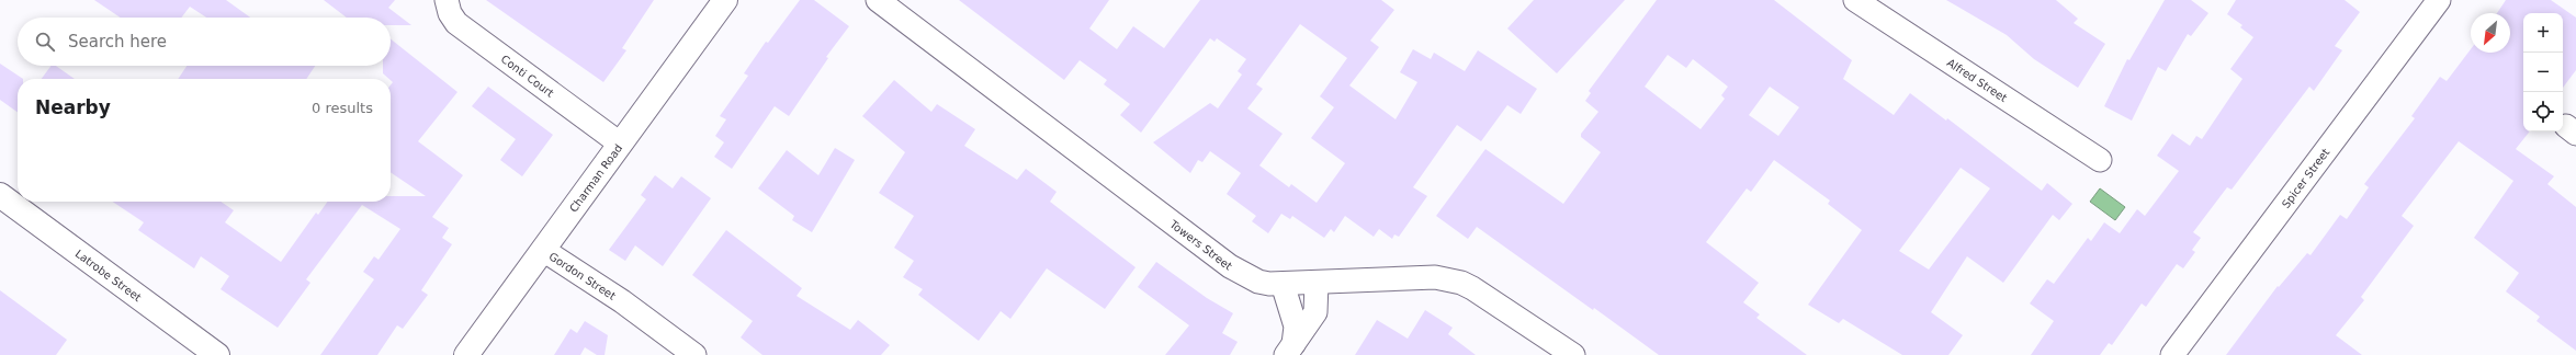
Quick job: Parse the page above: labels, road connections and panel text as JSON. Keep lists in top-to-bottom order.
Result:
{
  "streets": {
    "main road": ["Charman Road", "Latrobe Street"],
    "street": [
      "Conti Court",
      "Alfred Street",
      "Spicer Street",
      "Towers Street",
      "Gordon Street"
    ]
  },
  "crossings": [
    ["Conti Court", "Charman Road"],
    ["Charman Road", "Gordon Street"]
  ],
  "north": "bottom left",
  "page": {
    "map_buttons": ["+", "−"],
    "search": "Search here",
    "heading": ["Nearby", "0 results"]
  }
}
